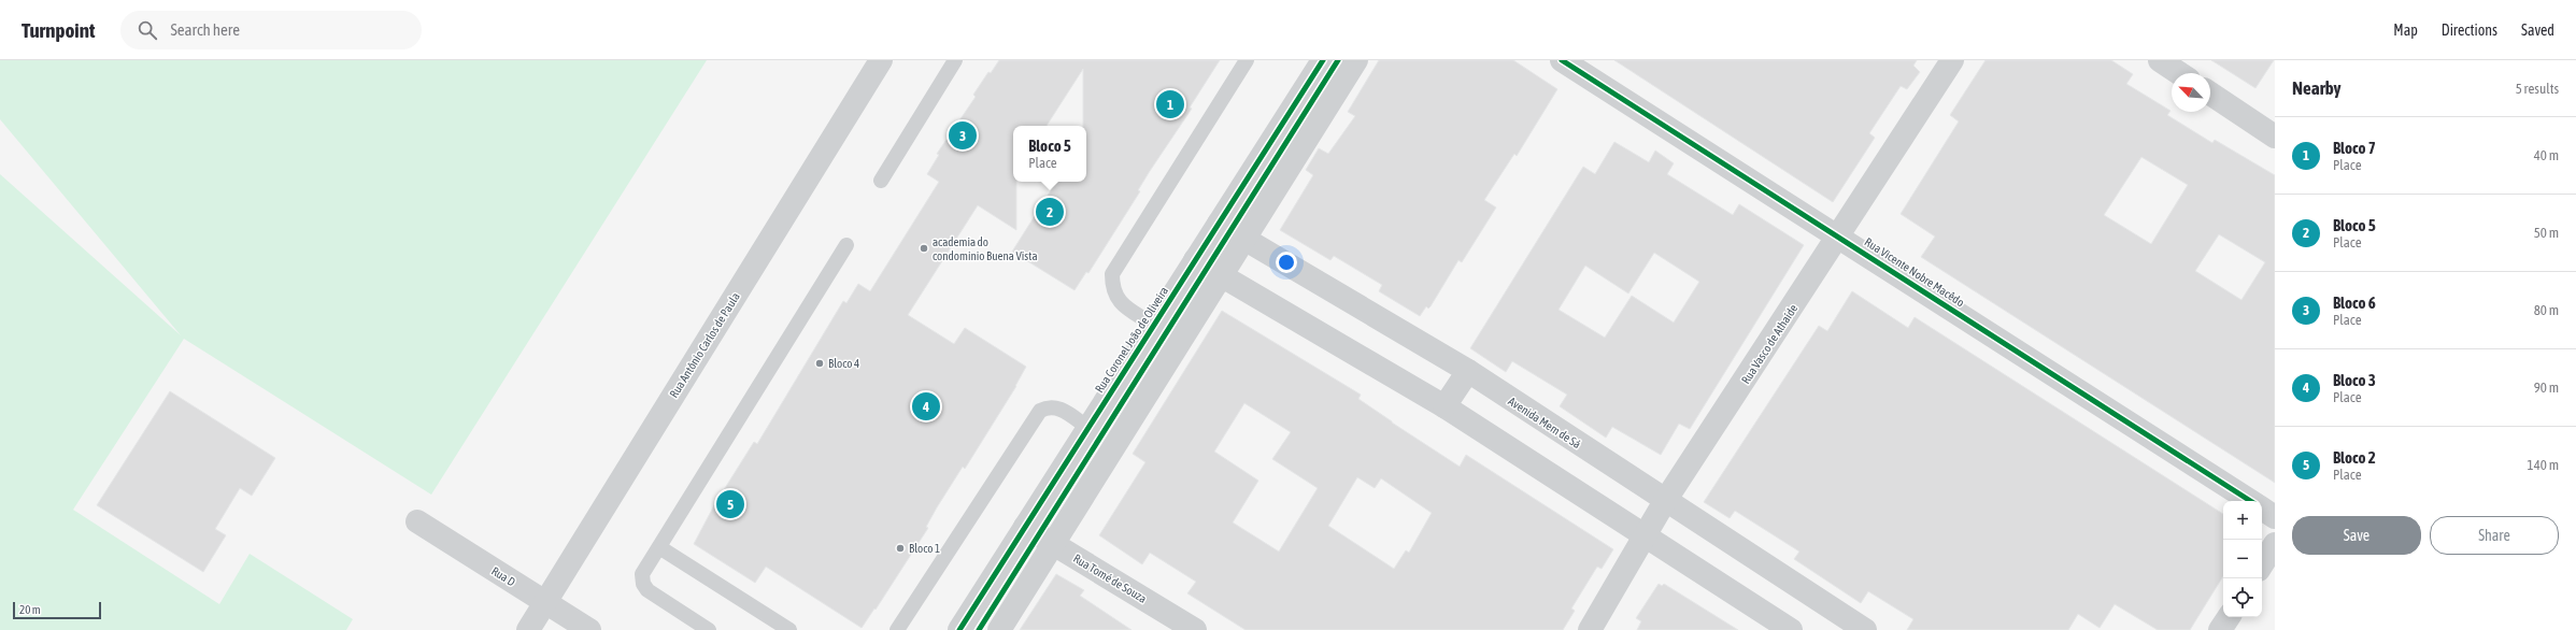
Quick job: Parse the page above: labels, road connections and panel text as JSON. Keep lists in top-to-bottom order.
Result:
{
  "streets": {
    "street": [
      "Rua Vicente Nobre Macêdo",
      "Rua Coronel João de Oliveira",
      "Rua Vasco de Athaíde",
      "Rua Antônio Carlos de Paula",
      "Avenida Mem de Sá",
      "Rua D",
      "Rua Tomé de Souza"
    ]
  },
  "crossings": [
    ["Rua Vicente Nobre Macêdo", "Rua Vasco de Athaíde"],
    ["Rua Coronel João de Oliveira", "Avenida Mem de Sá"],
    ["Rua Coronel João de Oliveira", "Rua Tomé de Souza"],
    ["Rua Vasco de Athaíde", "Avenida Mem de Sá"],
    ["Rua Antônio Carlos de Paula", "Rua D"]
  ],
  "places": ["academia do condominio Buena Vista", "Bloco 4", "Bloco 1"],
  "scale_bar": "20 m",
  "north": "top left",
  "page": {
    "header": "Turnpoint",
    "search": "Search here",
    "nav": ["Map", "Directions", "Saved"],
    "heading": ["Nearby", "5 results"],
    "pins": [
      "1",
      "3",
      "2",
      "4",
      "5"
    ],
    "list": [
      {
        "mark": "1",
        "name": "Bloco 7",
        "note": "Place",
        "value": "40 m"
      },
      {
        "mark": "2",
        "name": "Bloco 5",
        "note": "Place",
        "value": "50 m"
      },
      {
        "mark": "3",
        "name": "Bloco 6",
        "note": "Place",
        "value": "80 m"
      },
      {
        "mark": "4",
        "name": "Bloco 3",
        "note": "Place",
        "value": "90 m"
      },
      {
        "mark": "5",
        "name": "Bloco 2",
        "note": "Place",
        "value": "140 m"
      }
    ],
    "popup": ["Bloco 5", "Place"],
    "map_buttons": ["+", "−"],
    "buttons": ["Save", "Share"],
    "scale": "20 m"
  }
}
